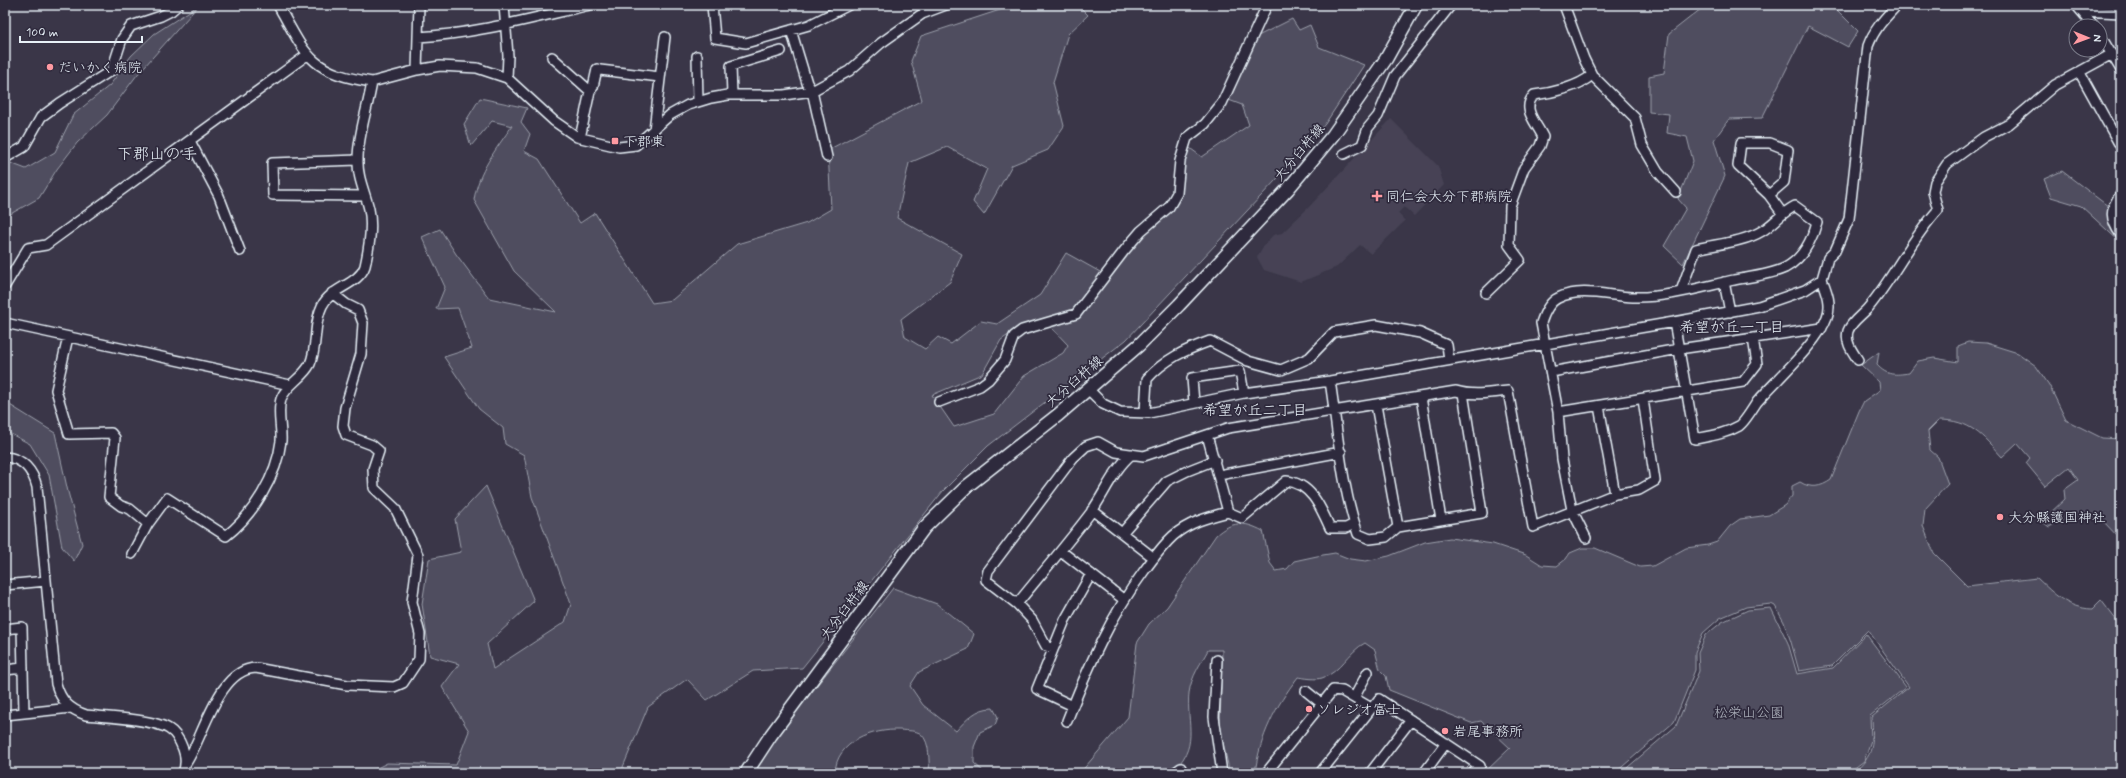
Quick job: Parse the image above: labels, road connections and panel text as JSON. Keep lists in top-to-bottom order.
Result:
{
  "streets": {
    "main road": ["大分臼杵線"]
  },
  "districts": ["下郡山の手", "希望が丘一丁目", "希望が丘二丁目"],
  "parks": ["松栄山公園"],
  "places": {
    "other": [
      "だいかく病院",
      "大分縣護国神社",
      "ソレジオ富士",
      "岩尾事務所"
    ],
    "transit": ["下郡東"],
    "health": ["同仁会大分下郡病院"]
  },
  "scale_bar": "100 m",
  "north": "right"
}
